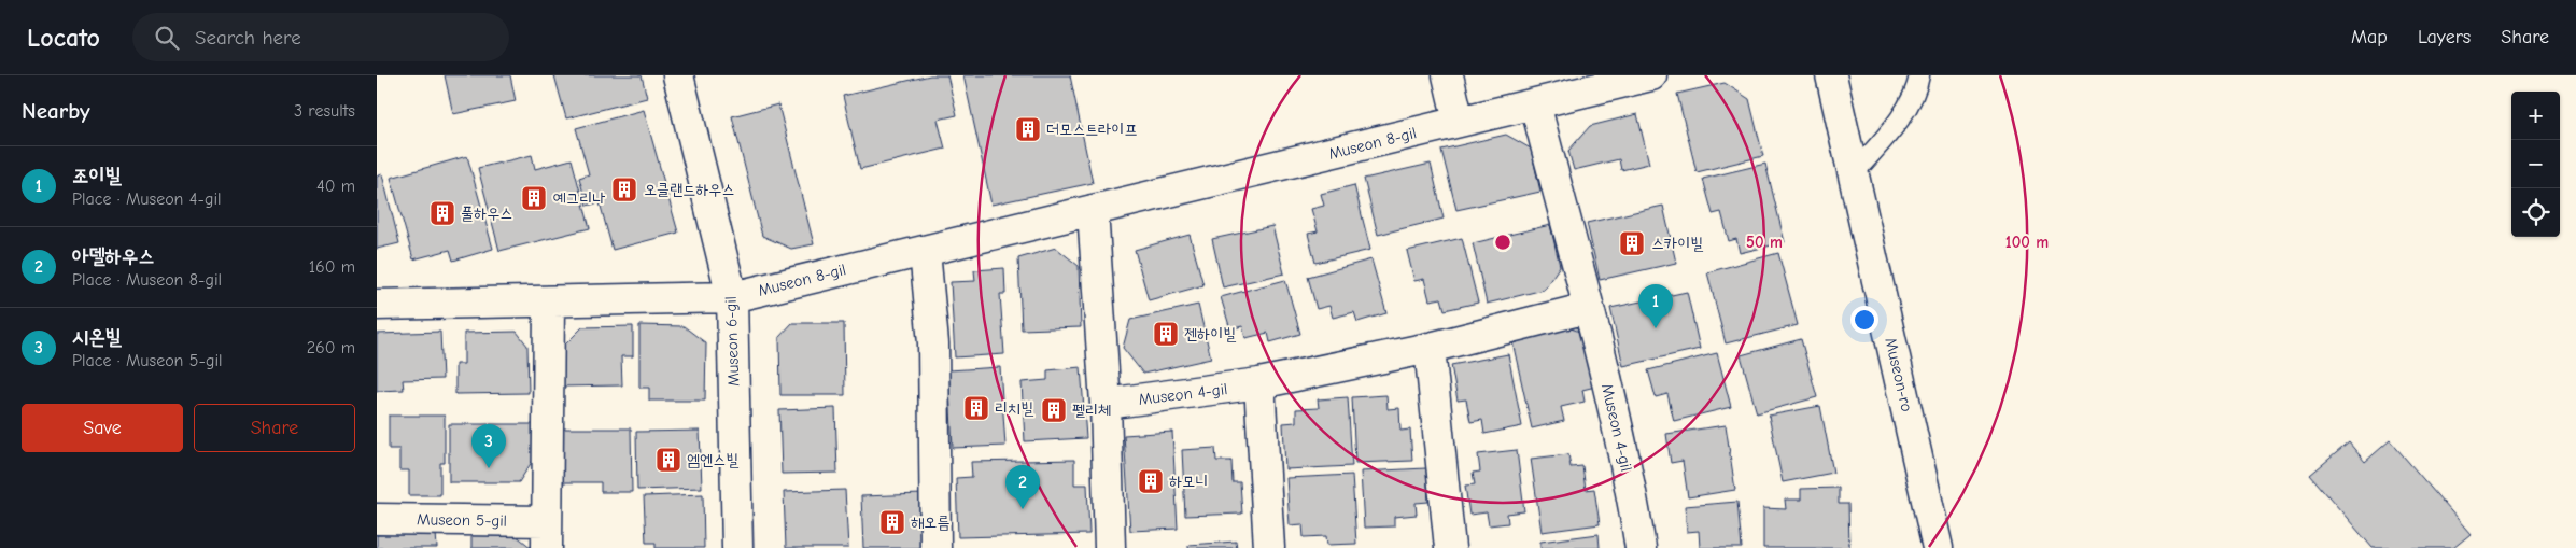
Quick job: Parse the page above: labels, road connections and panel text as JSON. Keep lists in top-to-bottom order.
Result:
{
  "streets": {
    "street": [
      "Museon 8-gil",
      "Museon 6-gil",
      "Museon-ro",
      "Museon 4-gil",
      "Museon 5-gil"
    ]
  },
  "crossings": [
    ["Museon 8-gil", "Museon 6-gil"],
    ["Museon 8-gil", "Museon 4-gil"]
  ],
  "places": {
    "building": [
      "더모스트라이프",
      "오클랜드하우스",
      "예그리나",
      "풀하우스",
      "스카이빌",
      "젠하이빌",
      "리치빌",
      "펠리체",
      "엠엔스빌",
      "하모니",
      "해오름"
    ]
  },
  "page": {
    "header": "Locato",
    "search": "Search here",
    "nav": ["Map", "Layers", "Share"],
    "heading": ["Nearby", "3 results"],
    "map_buttons": ["+", "−"],
    "list": [
      {
        "mark": "1",
        "name": "조이빌",
        "note": "Place · Museon 4-gil",
        "value": "40 m"
      },
      {
        "mark": "2",
        "name": "아델하우스",
        "note": "Place · Museon 8-gil",
        "value": "160 m"
      },
      {
        "mark": "3",
        "name": "시온빌",
        "note": "Place · Museon 5-gil",
        "value": "260 m"
      }
    ],
    "pins": ["1", "3", "2"],
    "buttons": ["Save", "Share"]
  },
  "rings": ["50 m", "100 m"]
}
